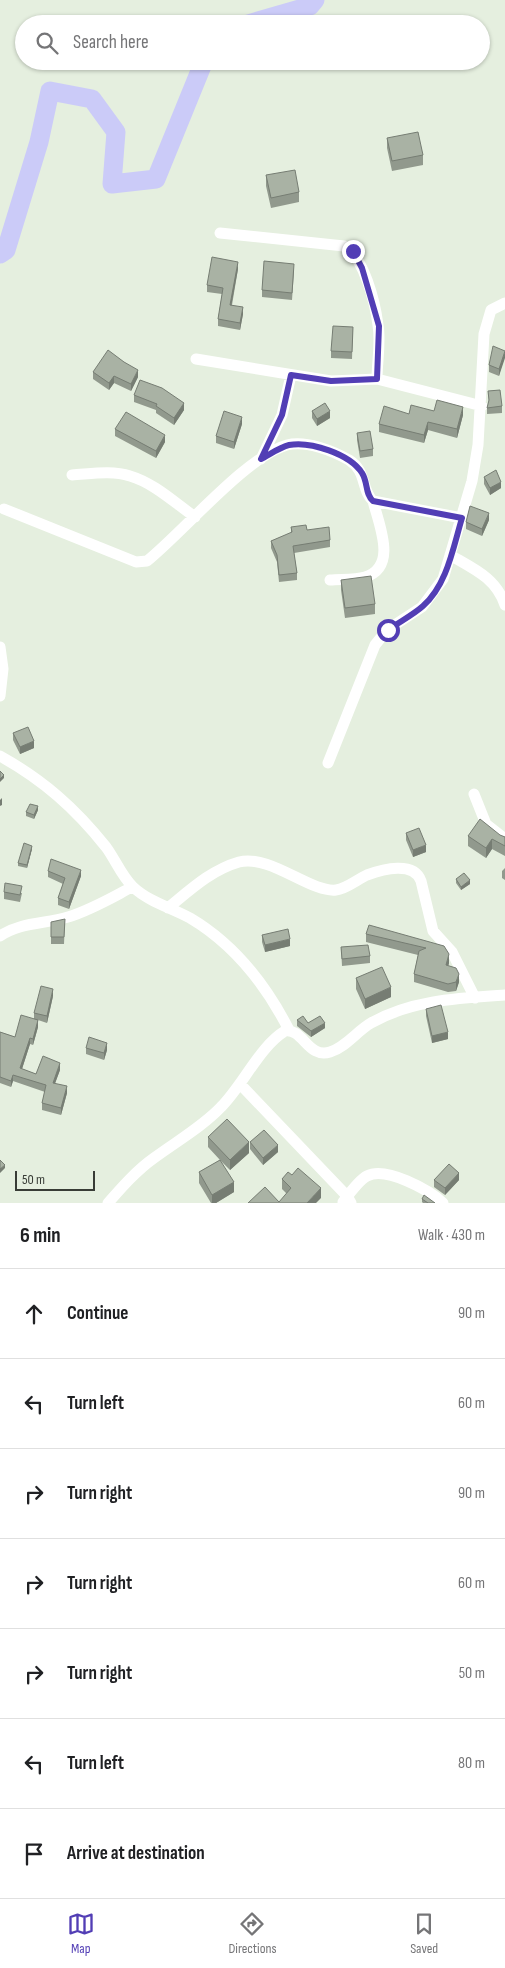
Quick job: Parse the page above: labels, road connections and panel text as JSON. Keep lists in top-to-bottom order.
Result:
{
  "scale_bar": "50 m",
  "page": {
    "search": "Search here",
    "scale": "50 m",
    "heading": ["6 min", "Walk · 430 m"],
    "list": [
      ["Continue", "90 m"],
      ["Turn left", "60 m"],
      ["Turn right", "90 m"],
      ["Turn right", "60 m"],
      ["Turn right", "50 m"],
      ["Turn left", "80 m"],
      "Arrive at destination"
    ],
    "nav": ["Map", "Directions", "Saved"]
  }
}
